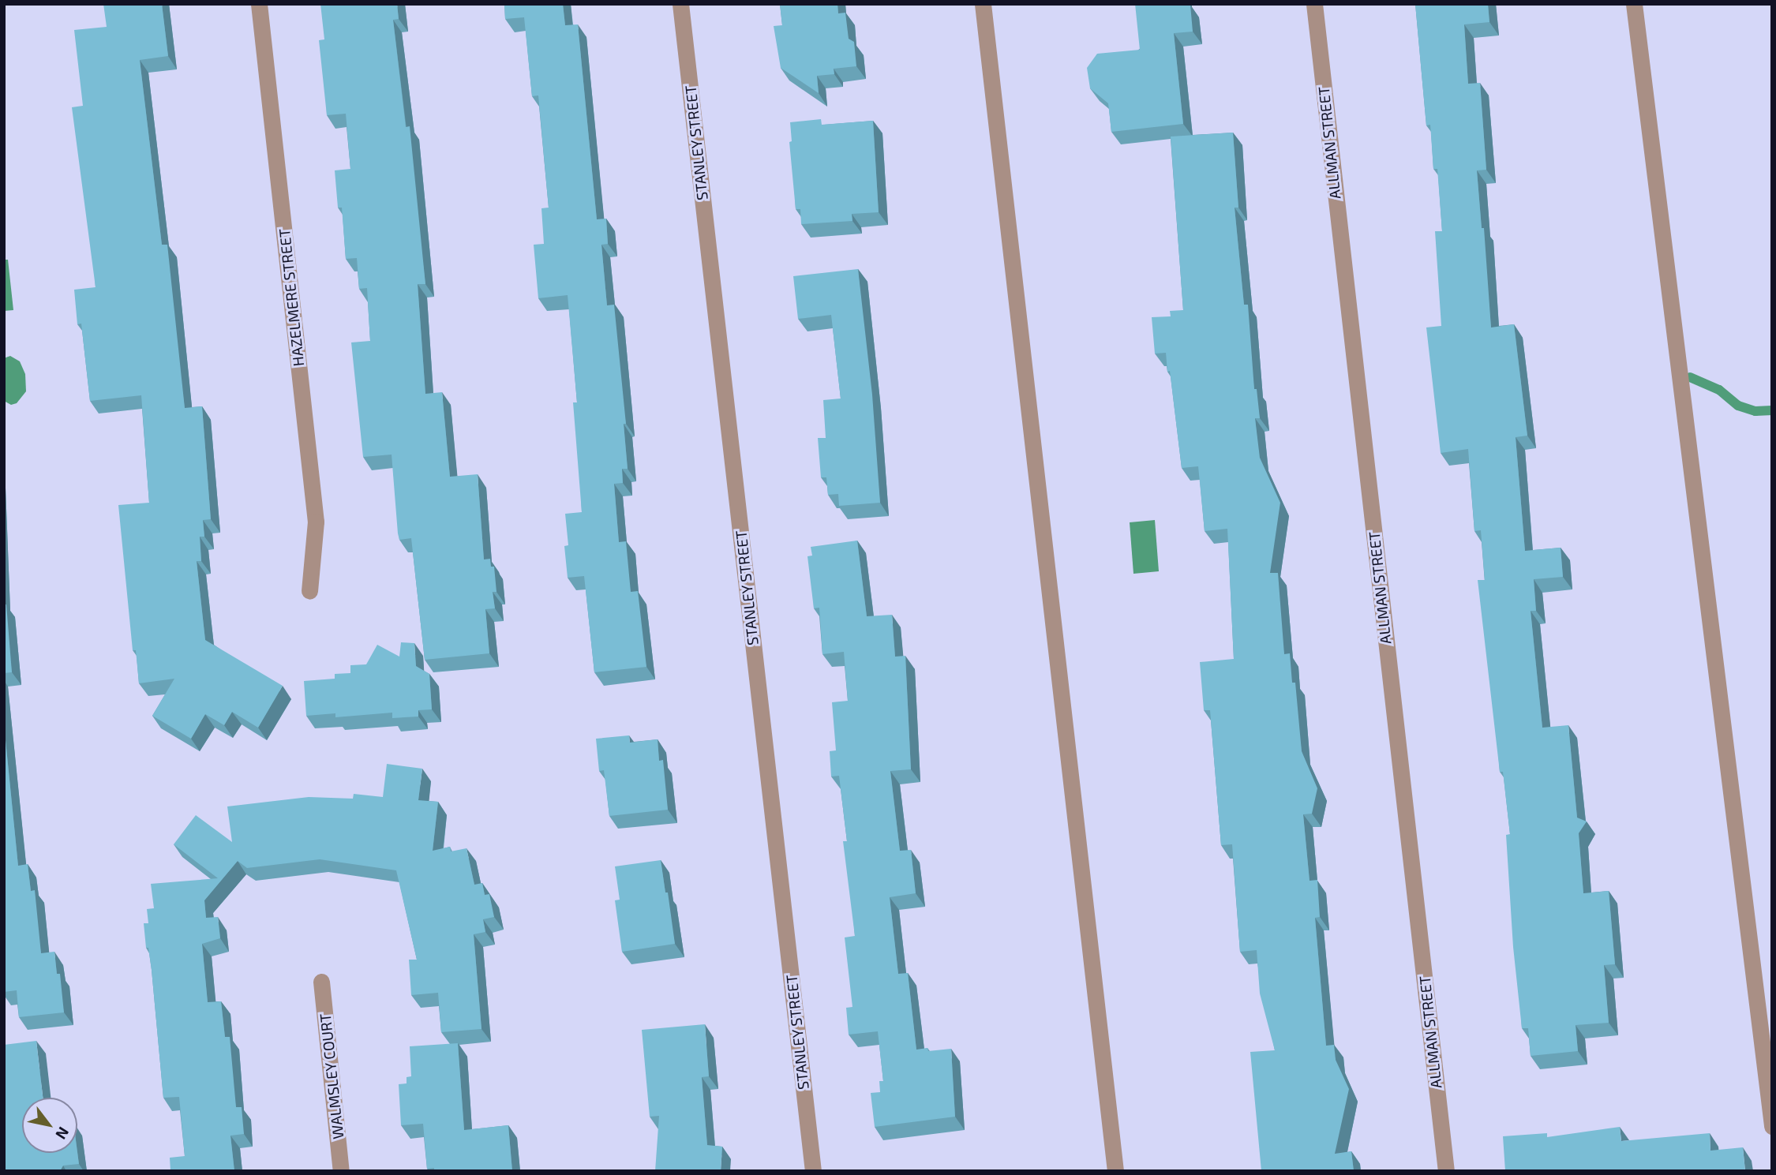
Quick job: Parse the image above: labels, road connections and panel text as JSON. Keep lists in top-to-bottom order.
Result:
{
  "streets": {
    "street": [
      "STANLEY STREET",
      "ALLMAN STREET",
      "HAZELMERE STREET",
      "WALMSLEY COURT"
    ]
  },
  "north": "bottom right"
}
